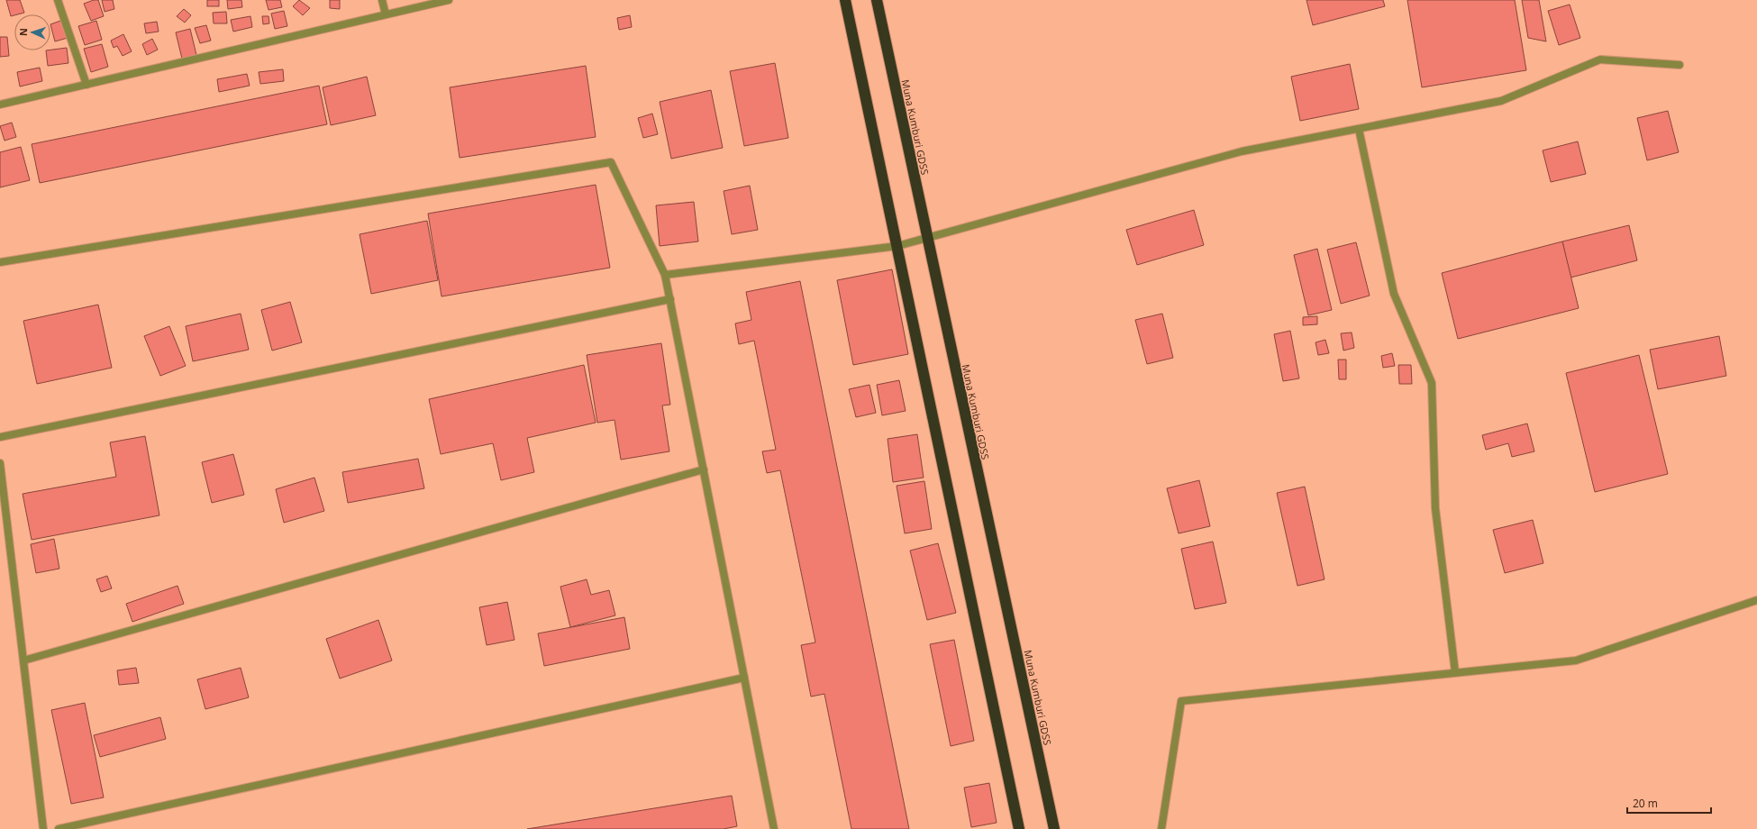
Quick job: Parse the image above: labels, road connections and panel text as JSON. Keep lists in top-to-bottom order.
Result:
{
  "streets": {
    "highway": ["Muna Kumburi GDSS"]
  },
  "scale_bar": "20 m",
  "north": "left"
}
